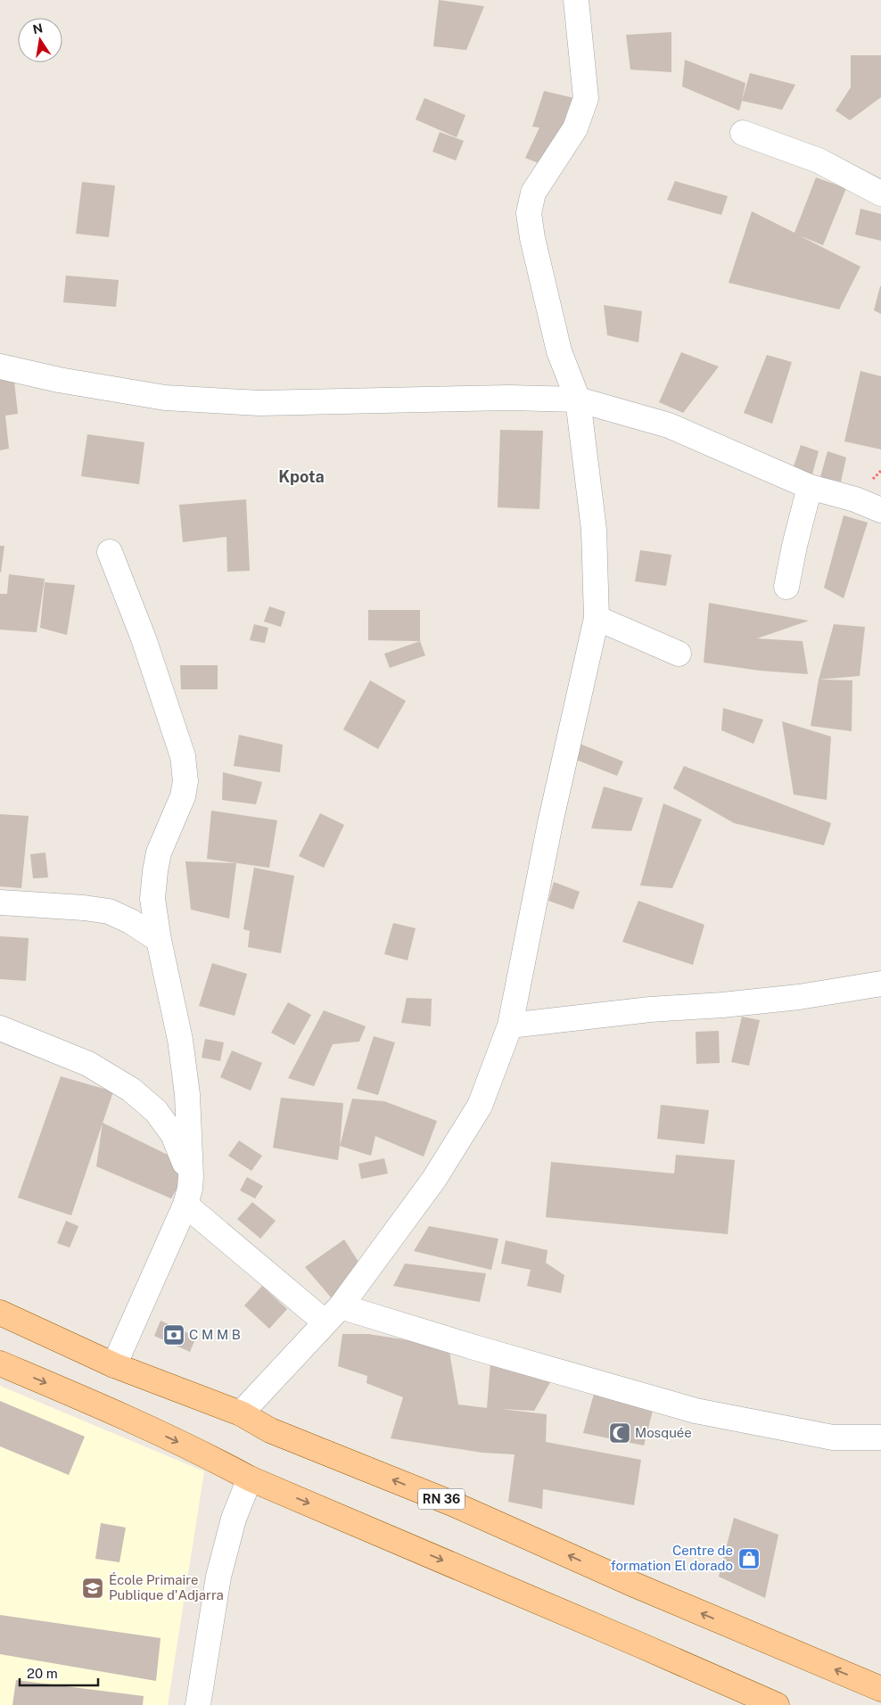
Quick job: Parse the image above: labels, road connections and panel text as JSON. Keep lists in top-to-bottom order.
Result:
{
  "streets": {
    "main road": ["RN 36"]
  },
  "districts": ["Kpota"],
  "places": {
    "bank": ["C M M B"],
    "mosque": ["Mosquée"],
    "shop": ["Centre de formation El dorado"],
    "school or university": ["École Primaire Publique d'Adjarra"]
  },
  "scale_bar": "20 m",
  "north": "top"
}
